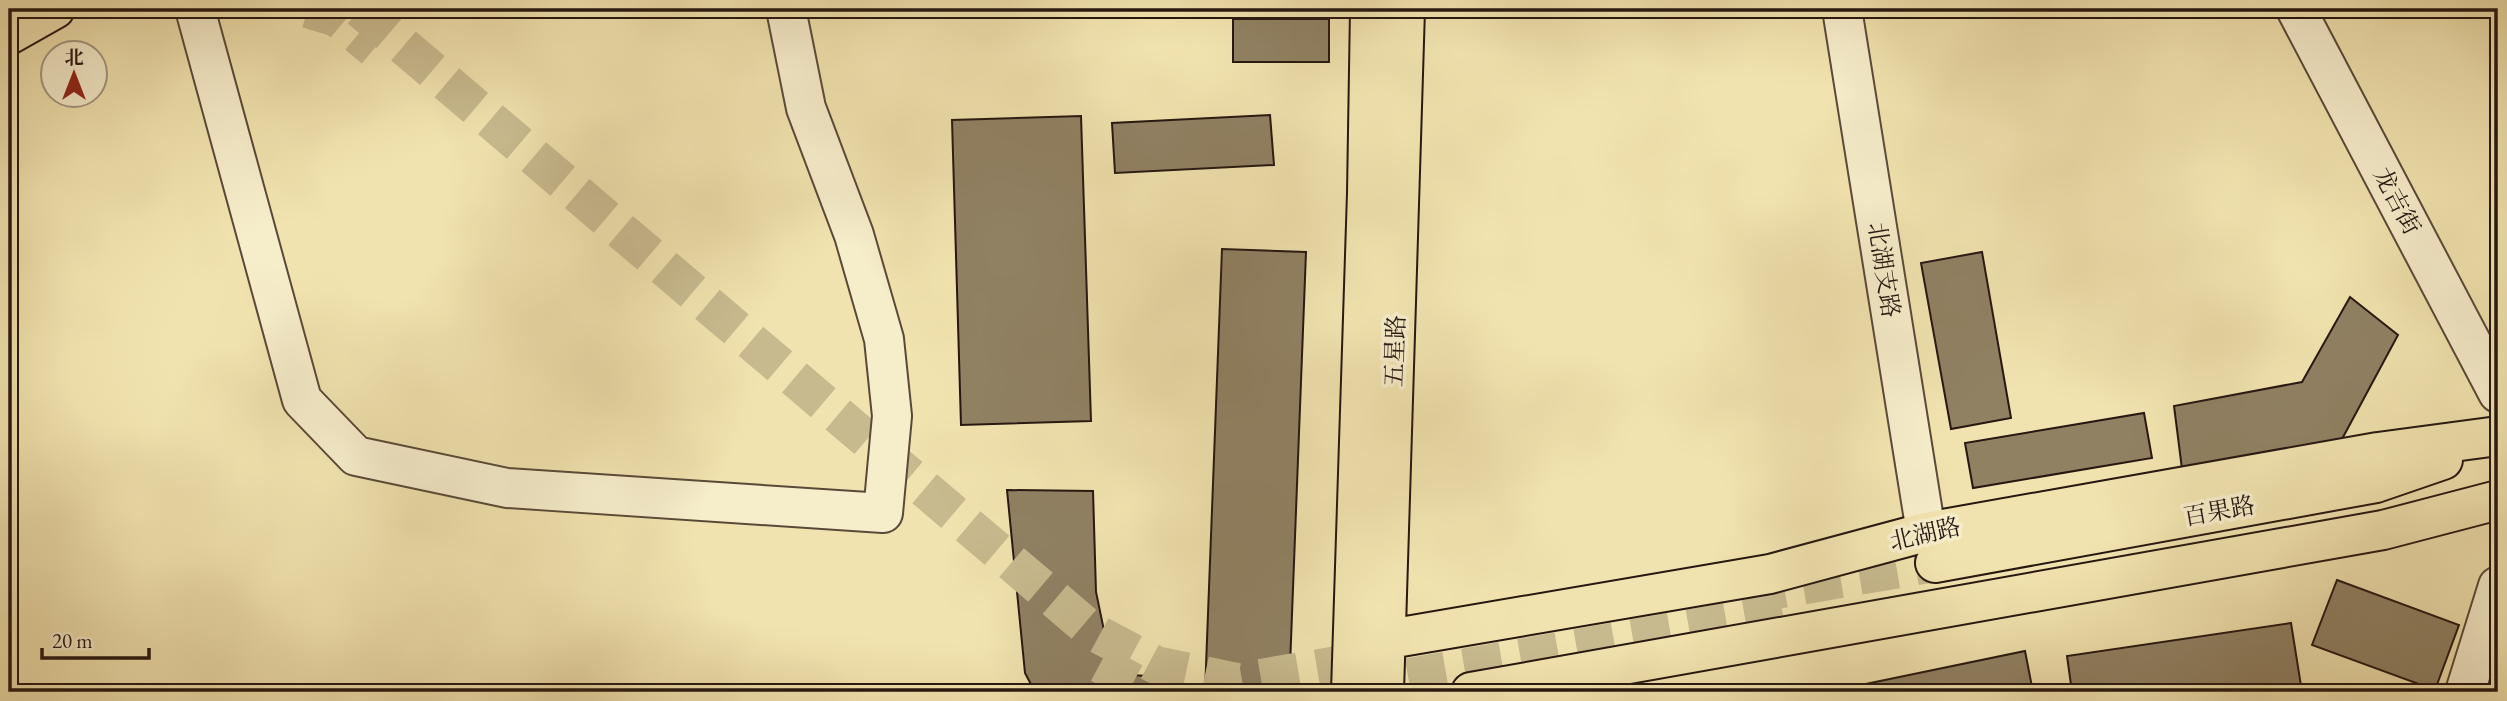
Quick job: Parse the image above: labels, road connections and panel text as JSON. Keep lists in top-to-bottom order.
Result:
{
  "streets": {
    "main road": ["五星路", "百果路", "北湖路"],
    "street": ["龙吉街", "北湖支路"]
  },
  "crossings": [
    ["北湖支路", "百果路"],
    ["北湖支路", "北湖路"],
    ["五星路", "北湖路"],
    ["百果路", "北湖路"]
  ],
  "scale_bar": "20 m",
  "north": "top"
}
